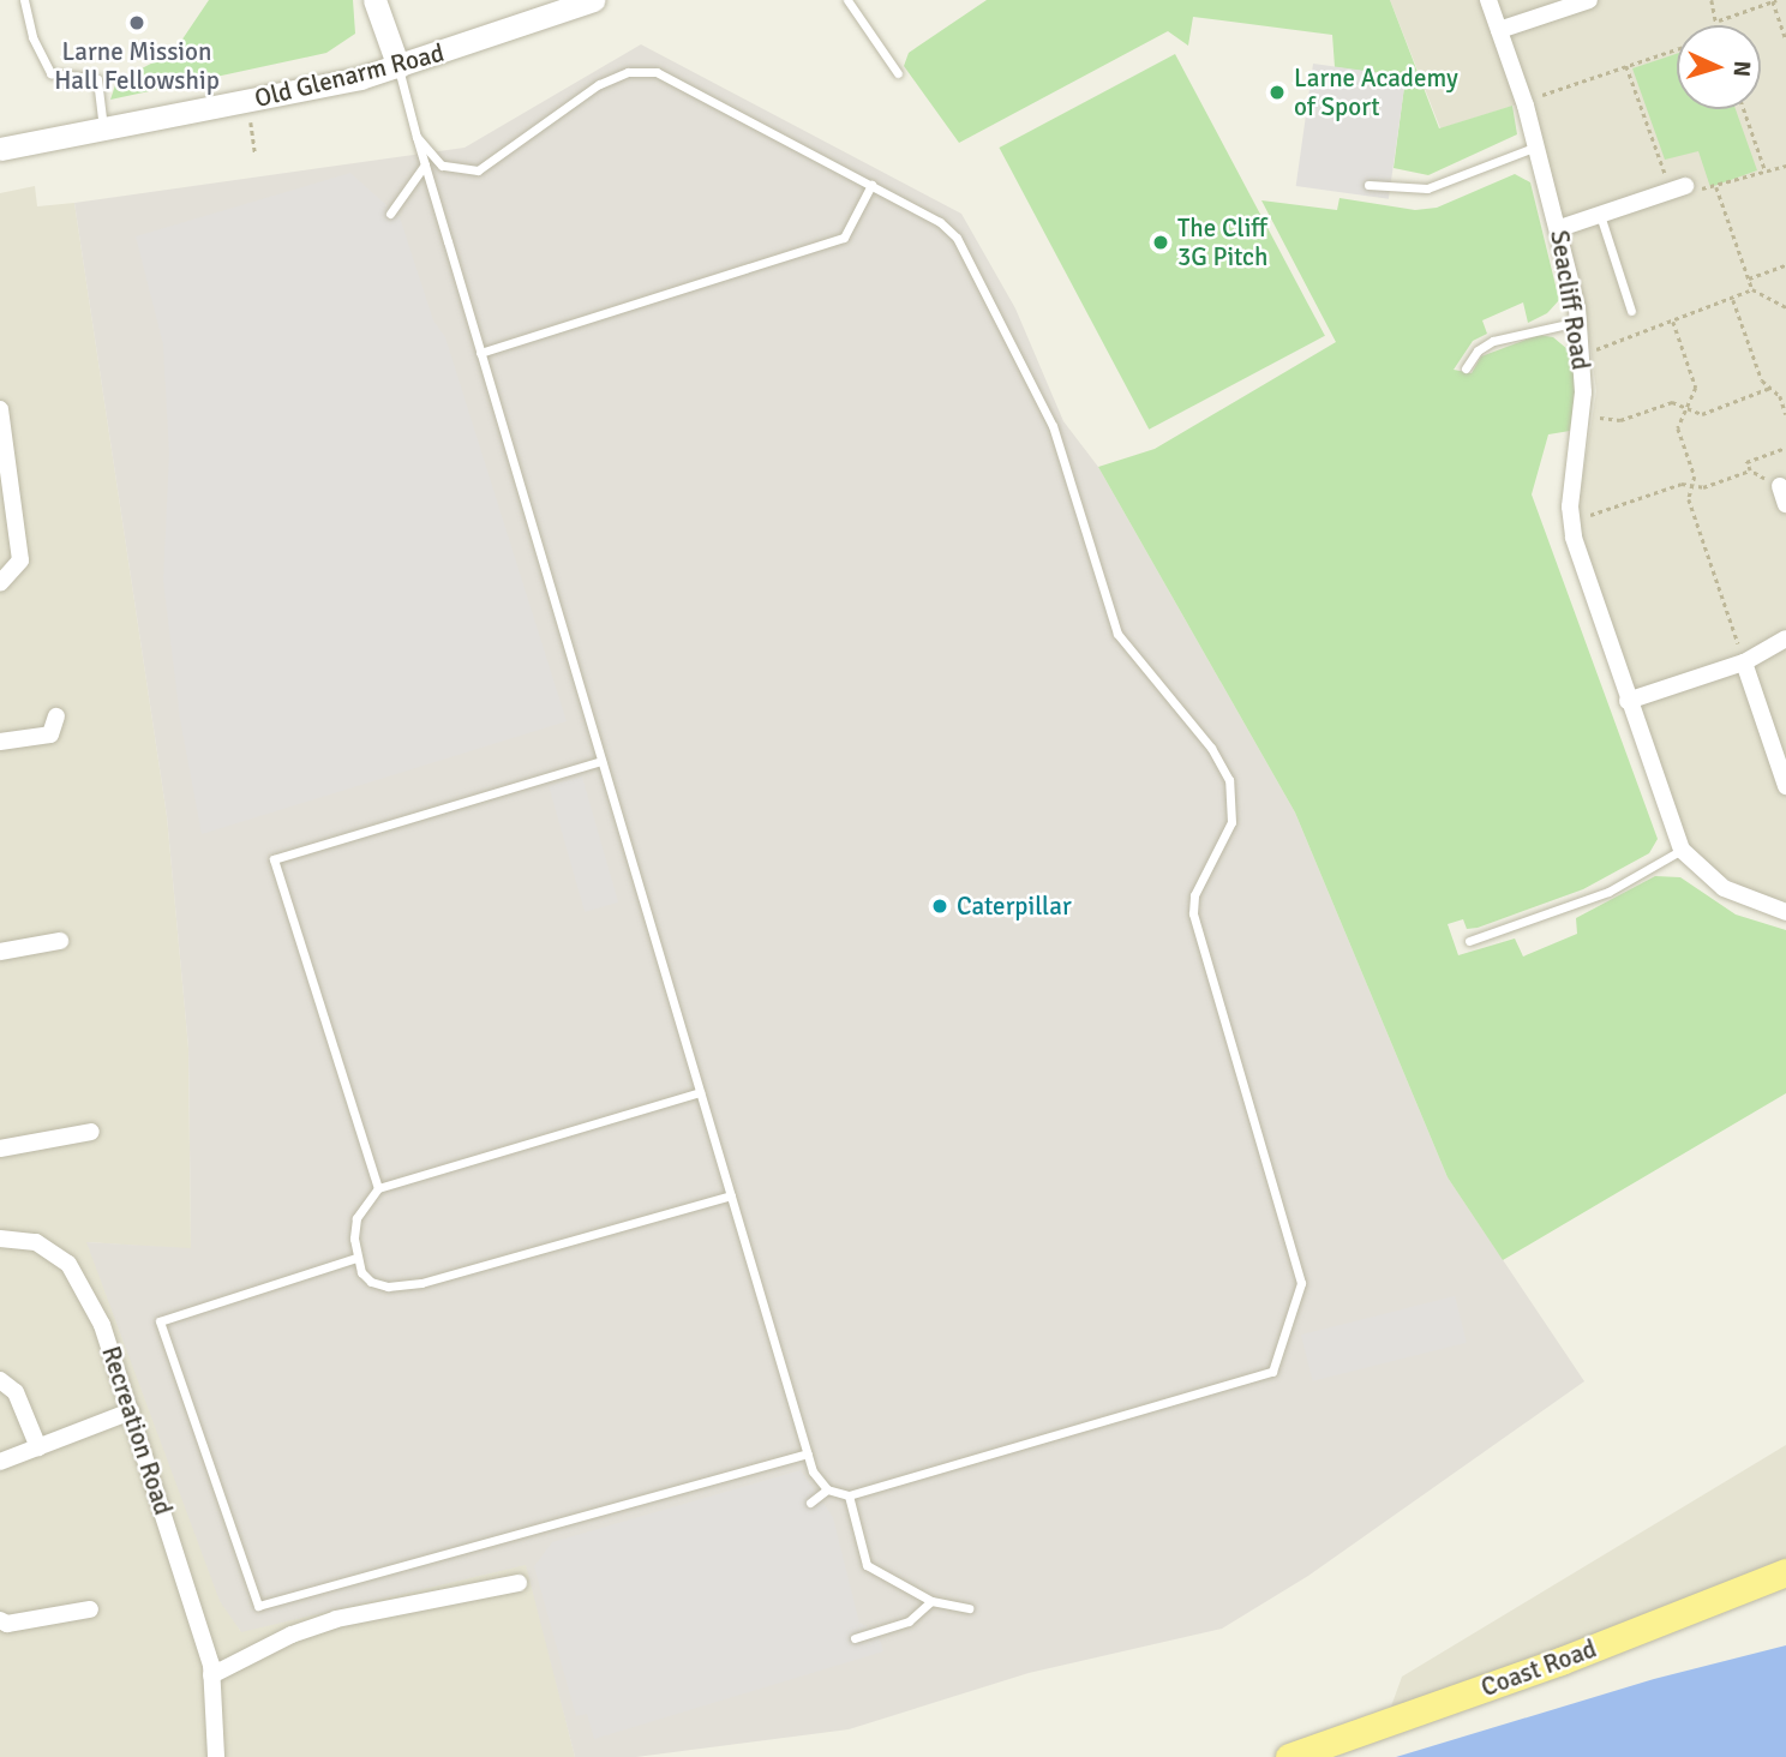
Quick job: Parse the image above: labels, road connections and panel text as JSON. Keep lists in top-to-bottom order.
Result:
{
  "streets": {
    "main road": ["Coast Road"],
    "street": ["Old Glenarm Road", "Seacliff Road", "Recreation Road"]
  },
  "places": [
    "Larne Mission Hall Fellowship",
    "Larne Academy of Sport",
    "The Cliff 3G Pitch",
    "Caterpillar"
  ],
  "north": "right"
}
